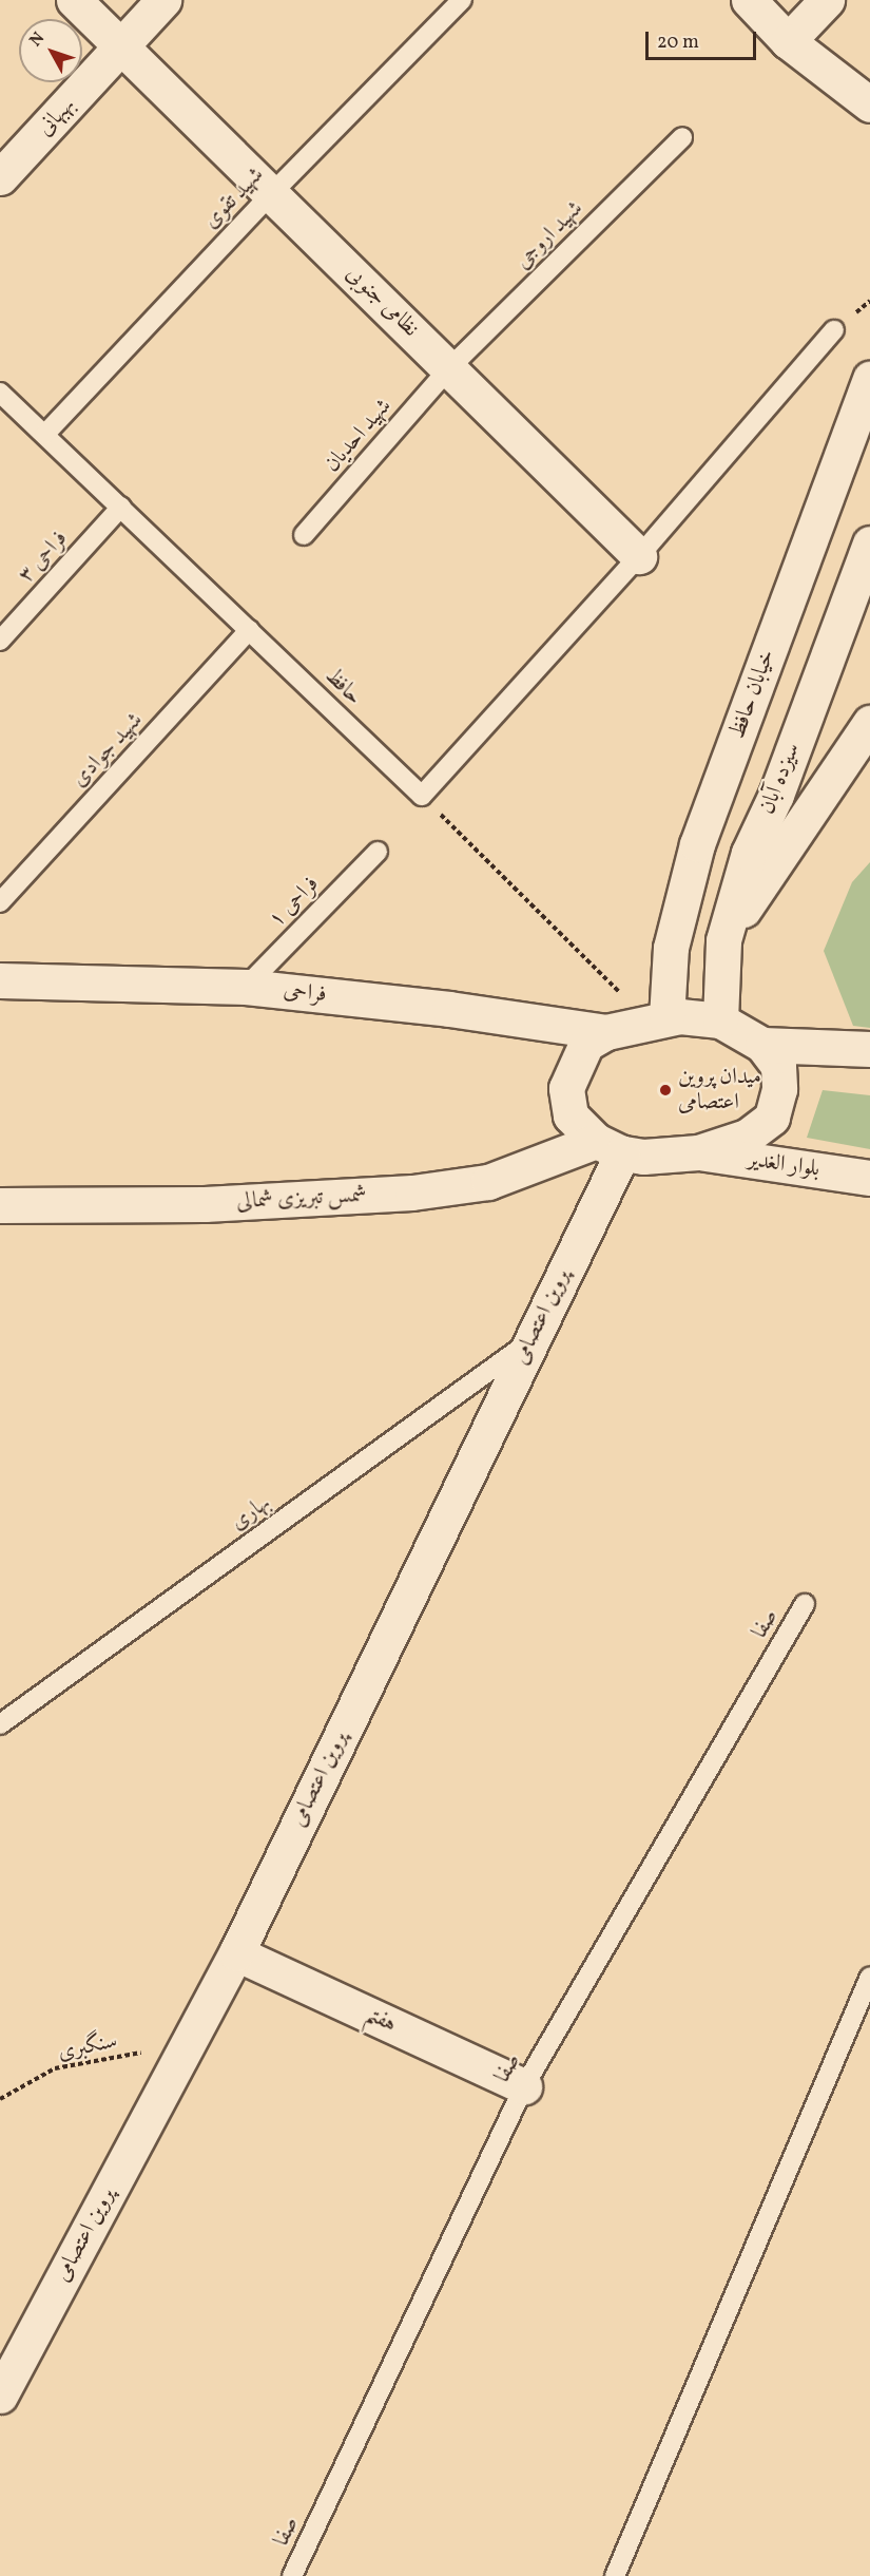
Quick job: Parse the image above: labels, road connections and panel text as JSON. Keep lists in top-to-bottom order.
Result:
{
  "streets": {
    "street": [
      "بهبهانی",
      "نظامی جنوبی",
      "خیابان حافظ",
      "سیزده آبان",
      "فراحی",
      "بلوار الغدیر",
      "شمس تبریزی شمالی",
      "پروین اعتصامی",
      "هفتم"
    ],
    "lane": [
      "شهید تقوی",
      "شهید اروجی",
      "شهید احدیان",
      "فراحی ۳",
      "حافظ",
      "شهید جوادی",
      "فراحی ۱",
      "بهاری",
      "صفا"
    ],
    "path": ["سنگبری"]
  },
  "crossings": [
    ["بهبهانی", "نظامی جنوبی"],
    ["شهید تقوی", "نظامی جنوبی"],
    ["شهید تقوی", "حافظ"],
    ["شهید اروجی", "نظامی جنوبی"],
    ["شهید اروجی", "شهید احدیان"],
    ["نظامی جنوبی", "شهید احدیان"],
    ["فراحی ۳", "حافظ"],
    ["حافظ", "شهید جوادی"],
    ["خیابان حافظ", "سیزده آبان"],
    ["خیابان حافظ", "فراحی"],
    ["خیابان حافظ", "بلوار الغدیر"],
    ["خیابان حافظ", "شمس تبریزی شمالی"],
    ["خیابان حافظ", "پروین اعتصامی"],
    ["سیزده آبان", "فراحی"],
    ["سیزده آبان", "بلوار الغدیر"],
    ["سیزده آبان", "شمس تبریزی شمالی"],
    ["سیزده آبان", "پروین اعتصامی"],
    ["فراحی ۱", "فراحی"],
    ["فراحی", "بلوار الغدیر"],
    ["فراحی", "شمس تبریزی شمالی"],
    ["فراحی", "پروین اعتصامی"],
    ["بلوار الغدیر", "شمس تبریزی شمالی"],
    ["بلوار الغدیر", "پروین اعتصامی"],
    ["شمس تبریزی شمالی", "پروین اعتصامی"],
    ["پروین اعتصامی", "بهاری"],
    ["پروین اعتصامی", "هفتم"],
    ["پروین اعتصامی", "سنگبری"],
    ["صفا", "هفتم"]
  ],
  "places": ["میدان پروین اعتصامی"],
  "scale_bar": "20 m",
  "north": "top left"
}
